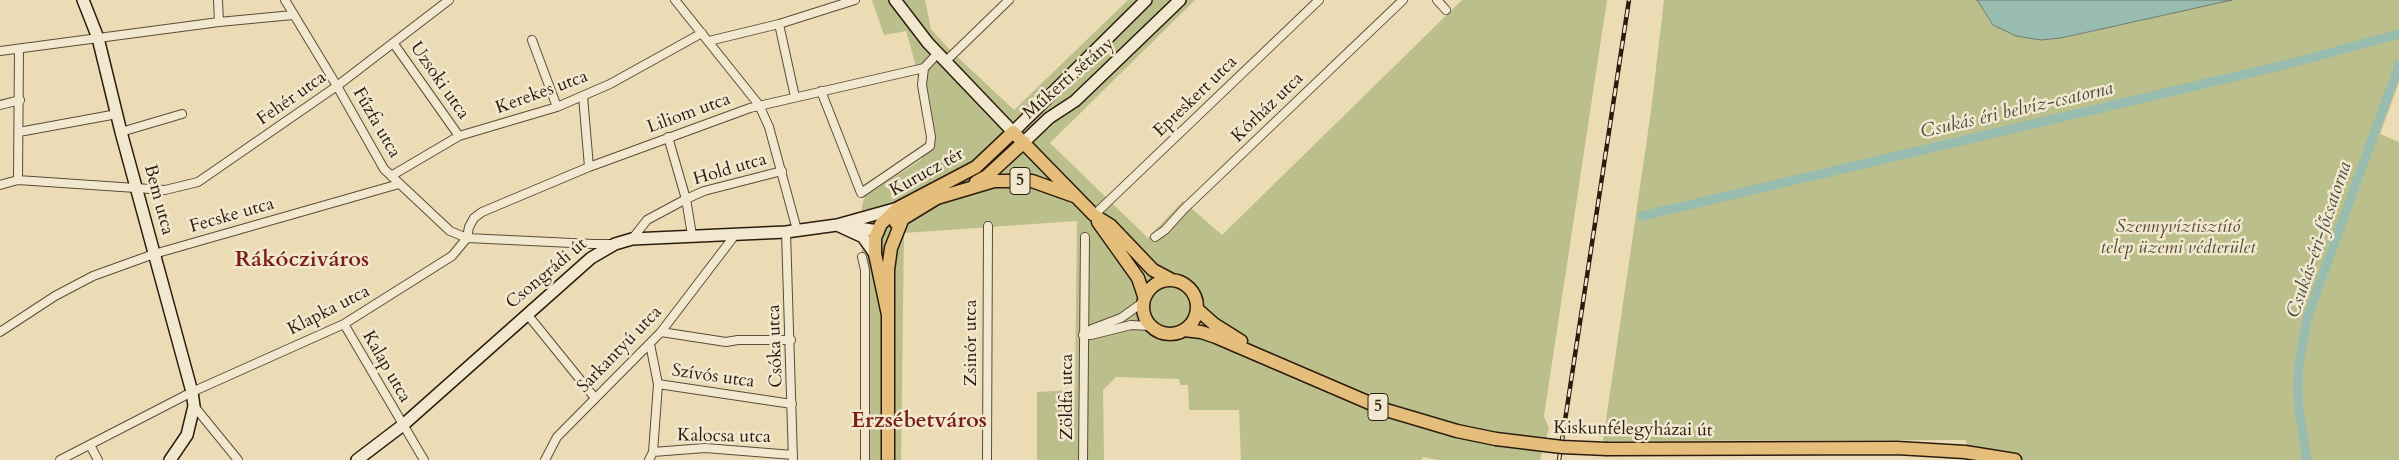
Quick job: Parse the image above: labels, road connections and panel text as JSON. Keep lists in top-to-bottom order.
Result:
{
  "streets": {
    "main road": ["Kurucz tér", "5", "Kiskunfélegyházai út"],
    "street": [
      "Műkerti sétány",
      "Uzsoki utca",
      "Kerekes utca",
      "Epreskert utca",
      "Fehér utca",
      "Kórház utca",
      "Liliom utca",
      "Fűzfa utca",
      "Hold utca",
      "Bem utca",
      "Fecske utca",
      "Csongrádi út",
      "Klapka utca",
      "Zsinór utca",
      "Csóka utca",
      "Sarkantyú utca",
      "Kalap utca",
      "Szívós utca",
      "Zöldfa utca",
      "Kalocsa utca"
    ]
  },
  "crossings": [
    ["Műkerti sétány", "Kurucz tér"],
    ["Műkerti sétány", "5"],
    ["Uzsoki utca", "Kerekes utca"],
    ["Uzsoki utca", "Fehér utca"],
    ["Kerekes utca", "Fűzfa utca"],
    ["Kerekes utca", "Csóka utca"],
    ["Epreskert utca", "5"],
    ["Fehér utca", "Fűzfa utca"],
    ["Fehér utca", "Bem utca"],
    ["Liliom utca", "Fűzfa utca"],
    ["Liliom utca", "Kurucz tér"],
    ["Liliom utca", "Klapka utca"],
    ["Liliom utca", "Csóka utca"],
    ["Fűzfa utca", "Fecske utca"],
    ["Fűzfa utca", "Klapka utca"],
    ["Hold utca", "Csongrádi út"],
    ["Hold utca", "Csóka utca"],
    ["Kurucz tér", "5"],
    ["Kurucz tér", "Csongrádi út"],
    ["5", "Zöldfa utca"],
    ["5", "Kiskunfélegyházai út"],
    ["Bem utca", "Fecske utca"],
    ["Bem utca", "Klapka utca"],
    ["Csongrádi út", "Csóka utca"],
    ["Csongrádi út", "Sarkantyú utca"],
    ["Csongrádi út", "Kalap utca"],
    ["Klapka utca", "Kalap utca"],
    ["Csóka utca", "Szívós utca"],
    ["Csóka utca", "Kalocsa utca"],
    ["Zöldfa utca", "Kiskunfélegyházai út"]
  ],
  "districts": ["Rákócziváros", "Erzsébetváros"],
  "water": ["Csukás éri belvíz-csatorna", "Csukás-éri-főcsatorna"],
  "parks": ["Szennyvíztisztító telep üzemi védterület"]
}
